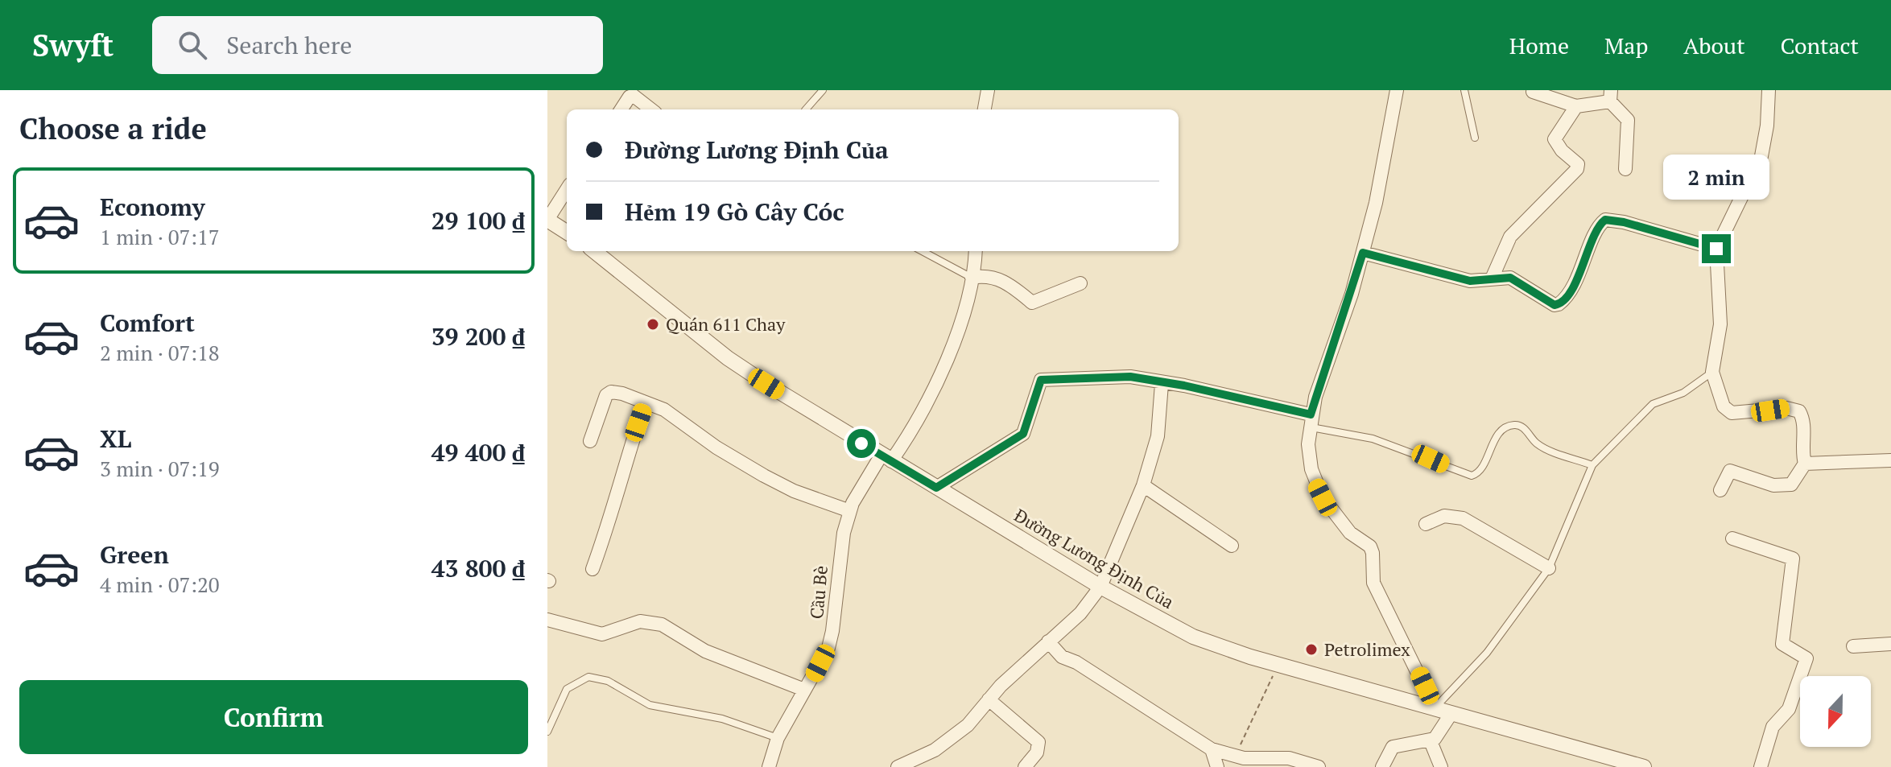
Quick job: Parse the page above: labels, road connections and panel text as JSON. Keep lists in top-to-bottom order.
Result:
{
  "streets": {
    "street": ["Đường Lương Định Của", "Cầu Bè"]
  },
  "crossings": [
    ["Đường Lương Định Của", "Cầu Bè"]
  ],
  "places": ["Quán 611 Chay", "Petrolimex"],
  "north": "bottom",
  "page": {
    "header": "Swyft",
    "search": "Search here",
    "nav": [
      "Home",
      "Map",
      "About",
      "Contact"
    ],
    "heading": "Choose a ride",
    "banner": ["Đường Lương Định Của", "Hẻm 19 Gò Cây Cóc"],
    "bubble": "2 min",
    "list": [
      {
        "name": "Economy",
        "note": "1 min · 07:17",
        "value": "29 100 ₫"
      },
      {
        "name": "Comfort",
        "note": "2 min · 07:18",
        "value": "39 200 ₫"
      },
      {
        "name": "XL",
        "note": "3 min · 07:19",
        "value": "49 400 ₫"
      },
      {
        "name": "Green",
        "note": "4 min · 07:20",
        "value": "43 800 ₫"
      }
    ],
    "buttons": "Confirm"
  }
}
